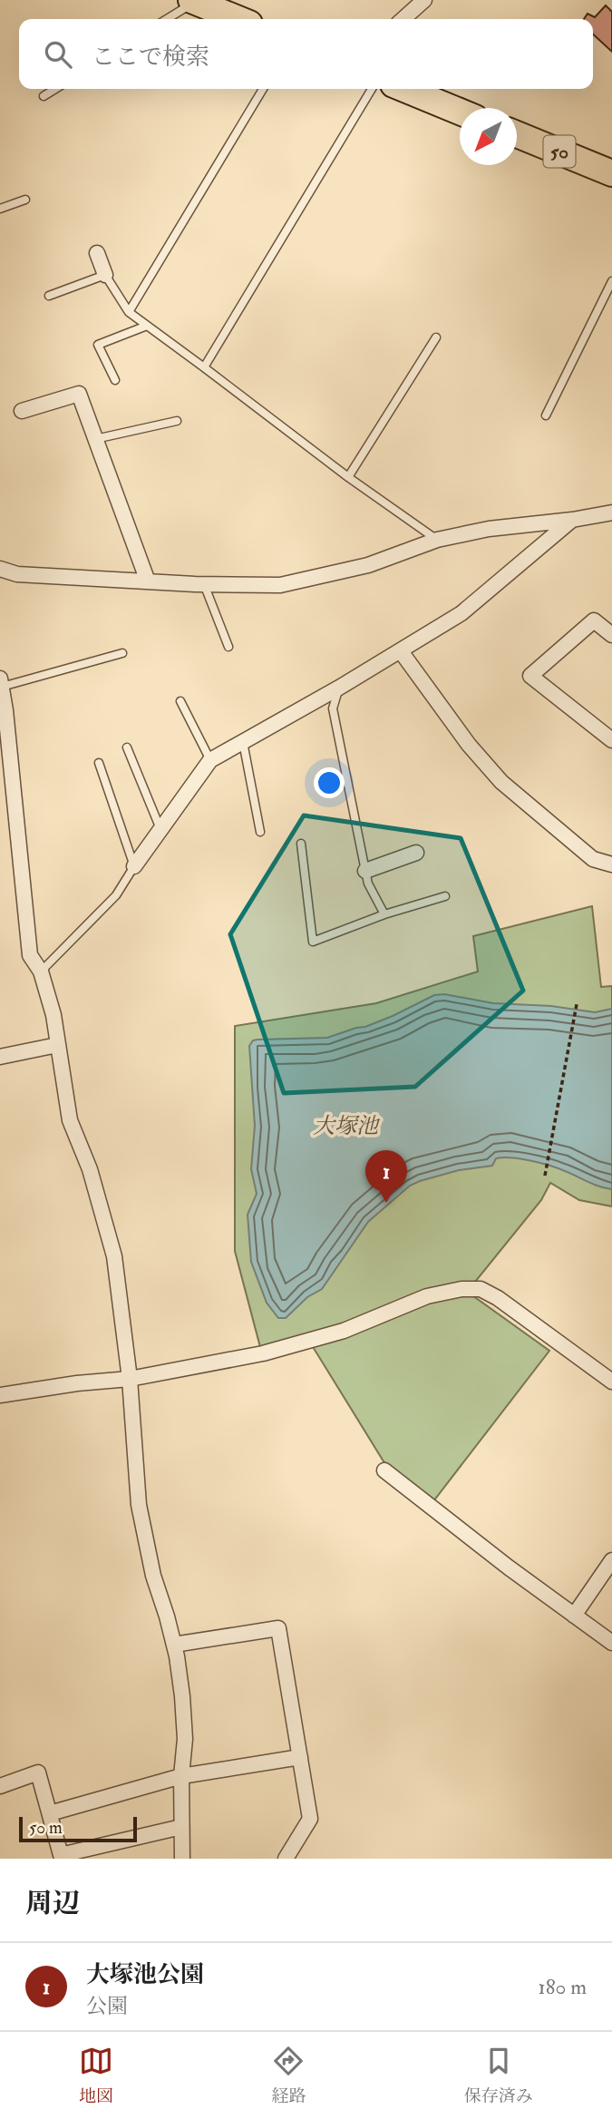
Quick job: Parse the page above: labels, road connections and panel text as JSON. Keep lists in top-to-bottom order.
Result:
{
  "streets": {
    "highway": ["50"]
  },
  "water": ["大塚池"],
  "scale_bar": "50 m",
  "north": "bottom left",
  "page": {
    "search": "ここで検索",
    "pins": "1",
    "scale": "50 m",
    "heading": "周辺",
    "list": [
      {
        "mark": "1",
        "name": "大塚池公園",
        "note": "公園",
        "value": "180 m"
      }
    ],
    "nav": ["地図", "経路", "保存済み"]
  }
}
